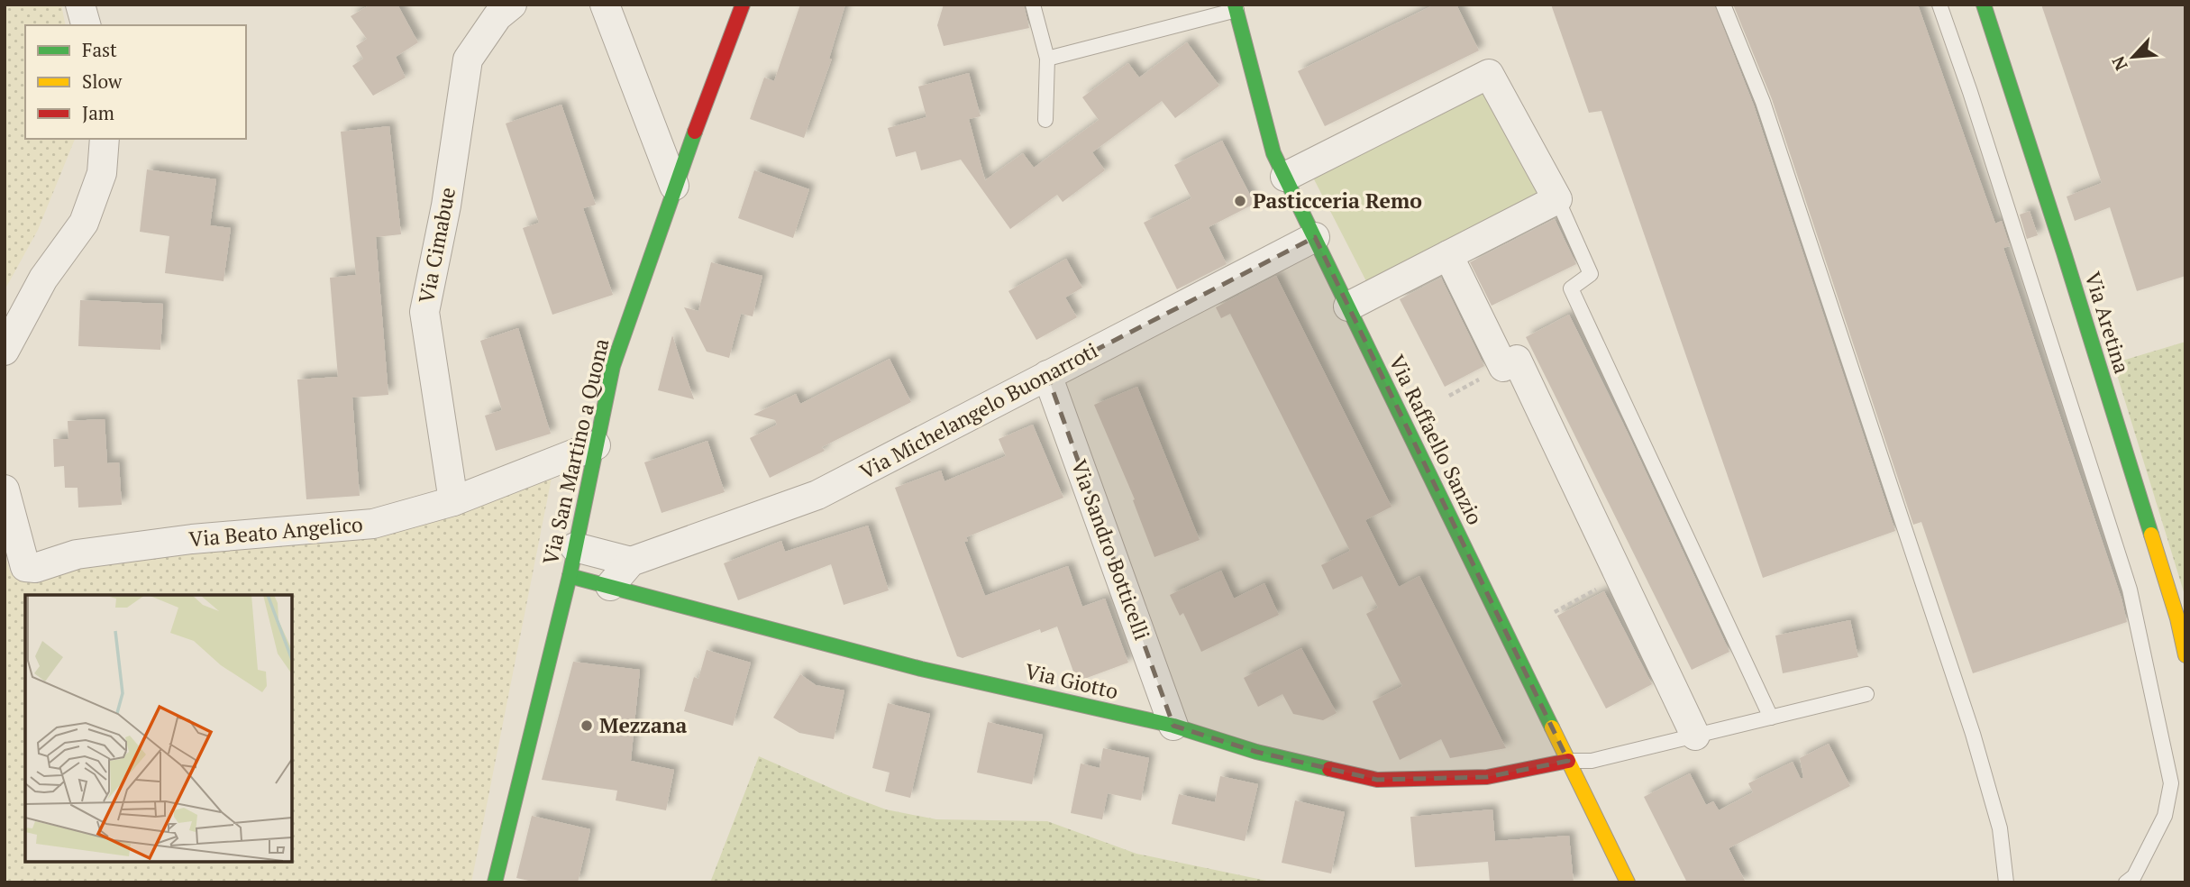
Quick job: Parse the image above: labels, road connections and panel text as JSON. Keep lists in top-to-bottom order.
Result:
{
  "streets": {
    "street": [
      "Via Cimabue",
      "Via Aretina",
      "Via Michelangelo Buonarroti",
      "Via Raffaello Sanzio",
      "Via San Martino a Quona",
      "Via Beato Angelico",
      "Via Sandro Botticelli",
      "Via Giotto"
    ]
  },
  "crossings": [
    ["Via Cimabue", "Via Beato Angelico"],
    ["Via Michelangelo Buonarroti", "Via Raffaello Sanzio"],
    ["Via Michelangelo Buonarroti", "Via Sandro Botticelli"],
    ["Via Michelangelo Buonarroti", "Via Giotto"],
    ["Via Raffaello Sanzio", "Via Giotto"],
    ["Via San Martino a Quona", "Via Beato Angelico"],
    ["Via San Martino a Quona", "Via Giotto"],
    ["Via Sandro Botticelli", "Via Giotto"]
  ],
  "places": ["Pasticceria Remo", "Mezzana"],
  "legend": ["Fast", "Slow", "Jam"],
  "north": "bottom left"
}
